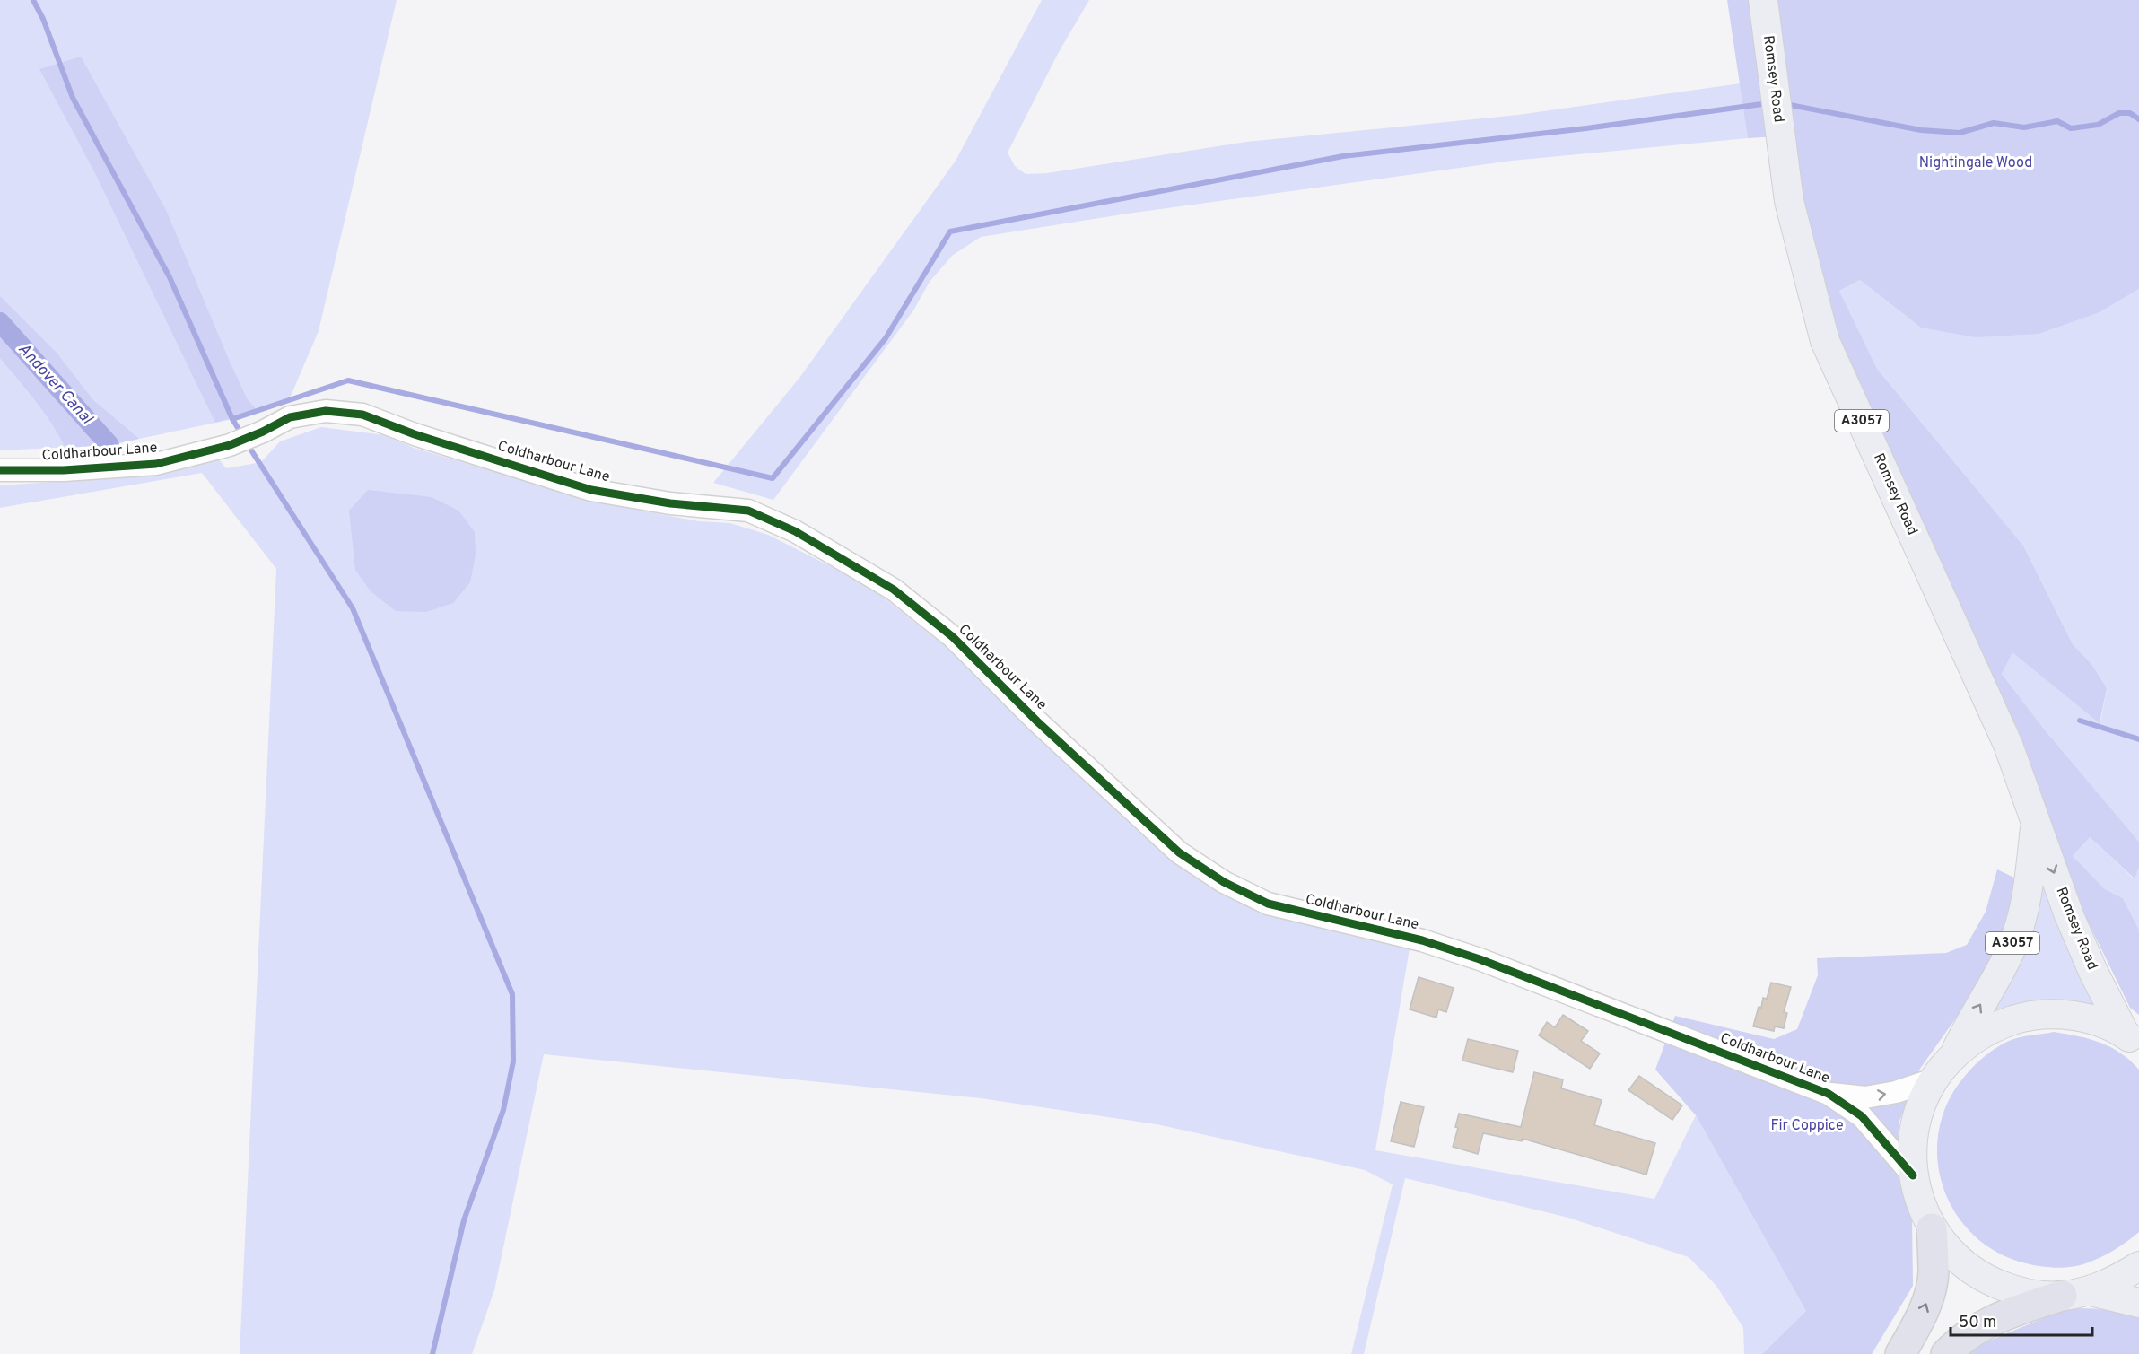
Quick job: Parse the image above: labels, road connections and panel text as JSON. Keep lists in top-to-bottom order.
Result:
{
  "streets": {
    "main road": ["Romsey Road", "A3057"],
    "street": ["Coldharbour Lane"]
  },
  "water": ["Andover Canal"],
  "parks": ["Nightingale Wood", "Fir Coppice"],
  "scale_bar": "50 m"
}
